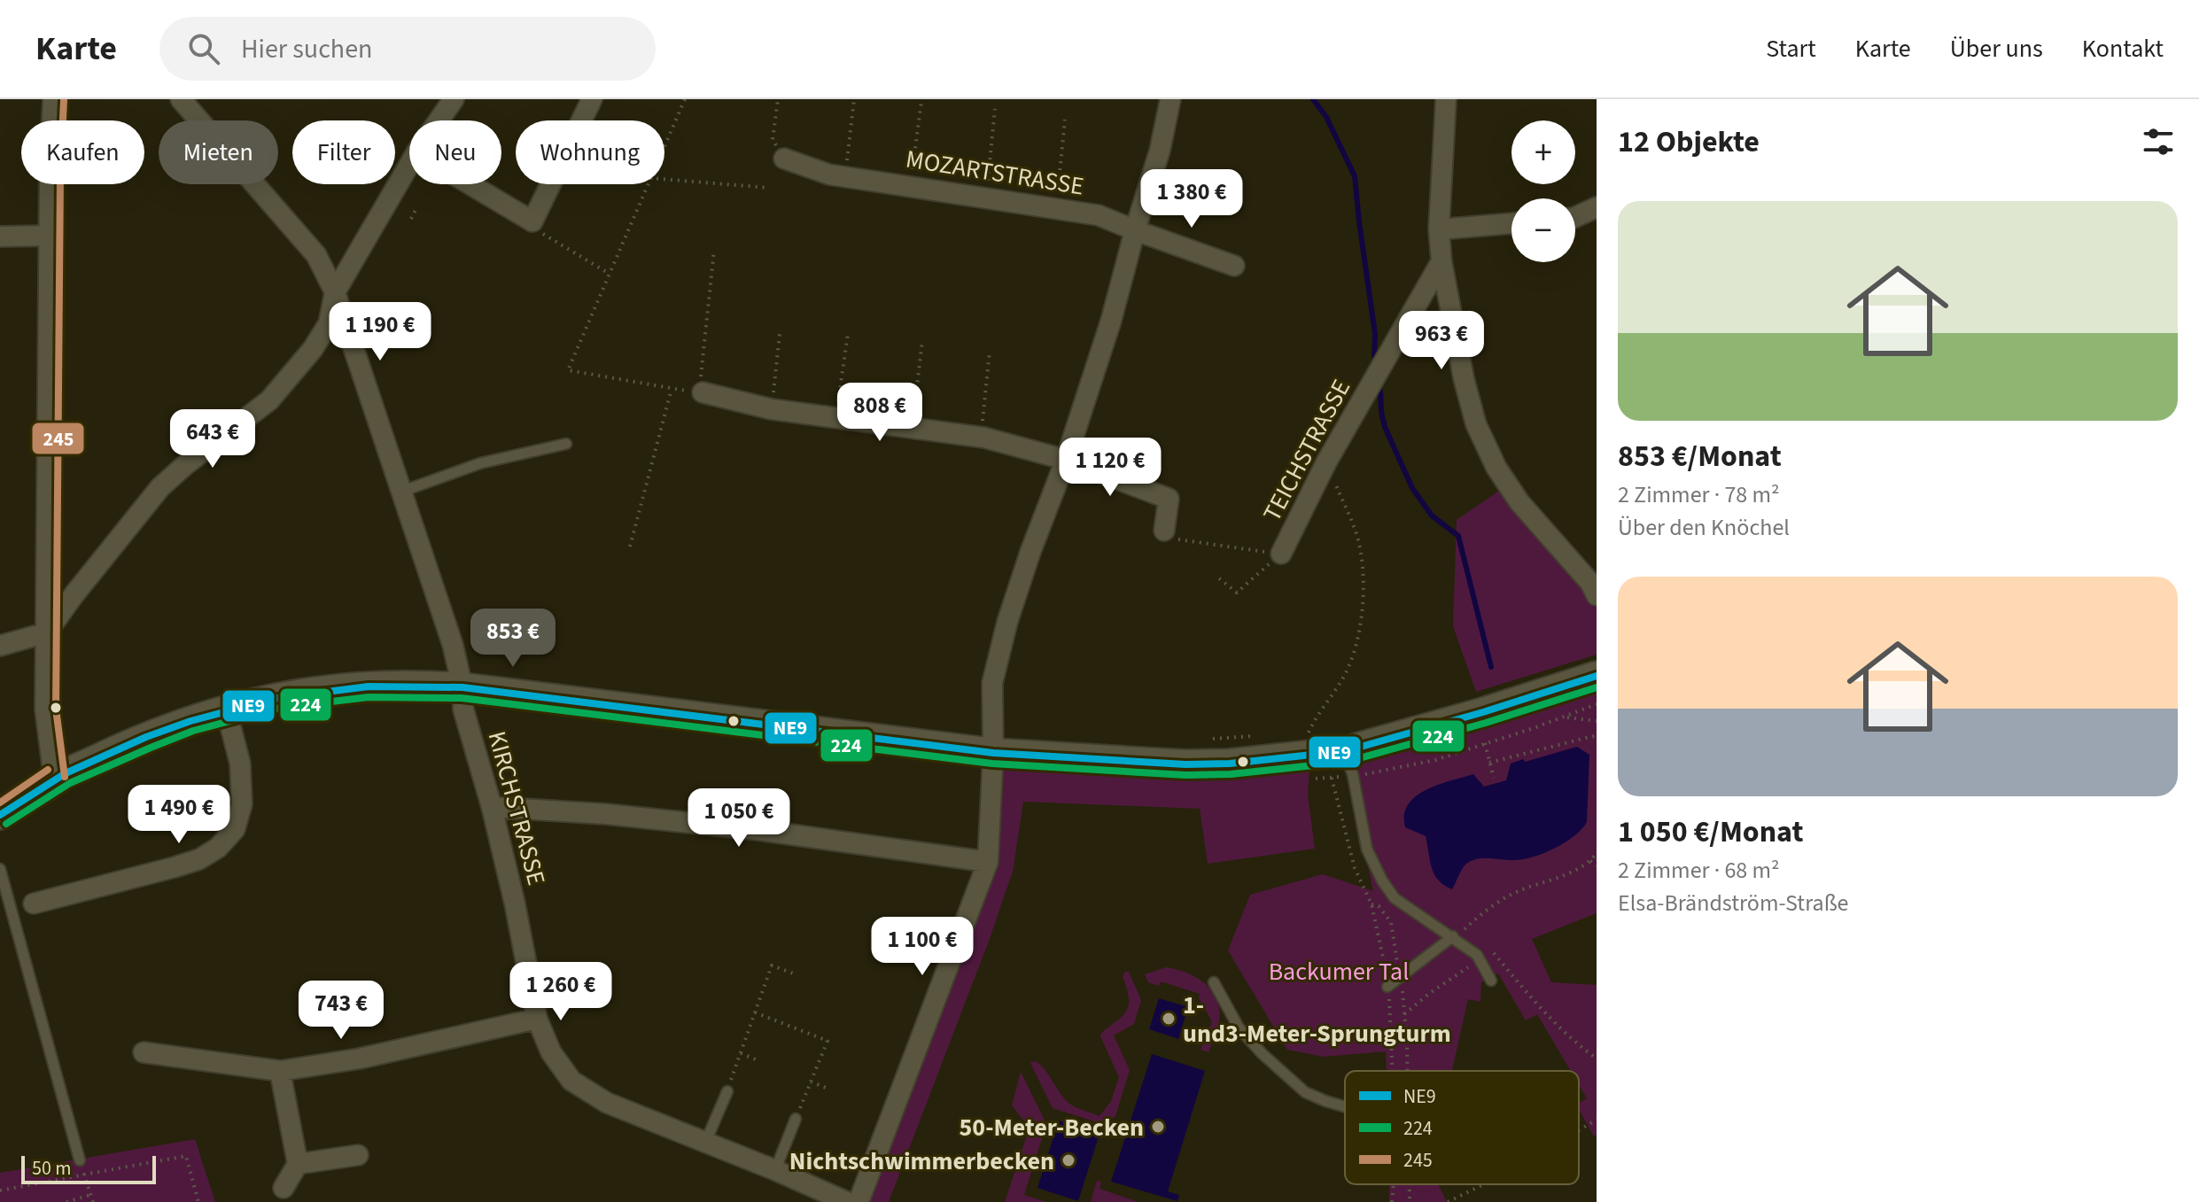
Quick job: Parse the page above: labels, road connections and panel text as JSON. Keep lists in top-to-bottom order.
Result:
{
  "streets": {
    "street": ["MOZARTSTRASSE", "TEICHSTRASSE", "KIRCHSTRASSE"]
  },
  "parks": ["Backumer Tal"],
  "places": ["1- und3-Meter-Sprungturm", "50-Meter-Becken", "Nichtschwimmerbecken"],
  "lines": ["transit line 245", "transit line NE9", "transit line 224"],
  "legend": ["NE9", "224", "245"],
  "scale_bar": "50 m",
  "page": {
    "header": "Karte",
    "search": "Hier suchen",
    "nav": [
      "Start",
      "Karte",
      "Über uns",
      "Kontakt"
    ],
    "heading": "12 Objekte",
    "map_buttons": ["+", "−"],
    "chip": [
      "Kaufen",
      "Mieten",
      "Filter",
      "Neu",
      "Wohnung"
    ],
    "price": [
      "1 380 €",
      "1 190 €",
      "963 €",
      "808 €",
      "643 €",
      "1 120 €",
      "853 €",
      "1 490 €",
      "1 050 €",
      "1 100 €",
      "1 260 €",
      "743 €"
    ],
    "list": [
      {
        "name": "853 €/Monat",
        "note": "2 Zimmer · 78 m² · Über den Knöchel"
      },
      {
        "name": "1 050 €/Monat",
        "note": "2 Zimmer · 68 m² · Elsa-Brändström-Straße"
      }
    ],
    "scale": "50 m"
  }
}
